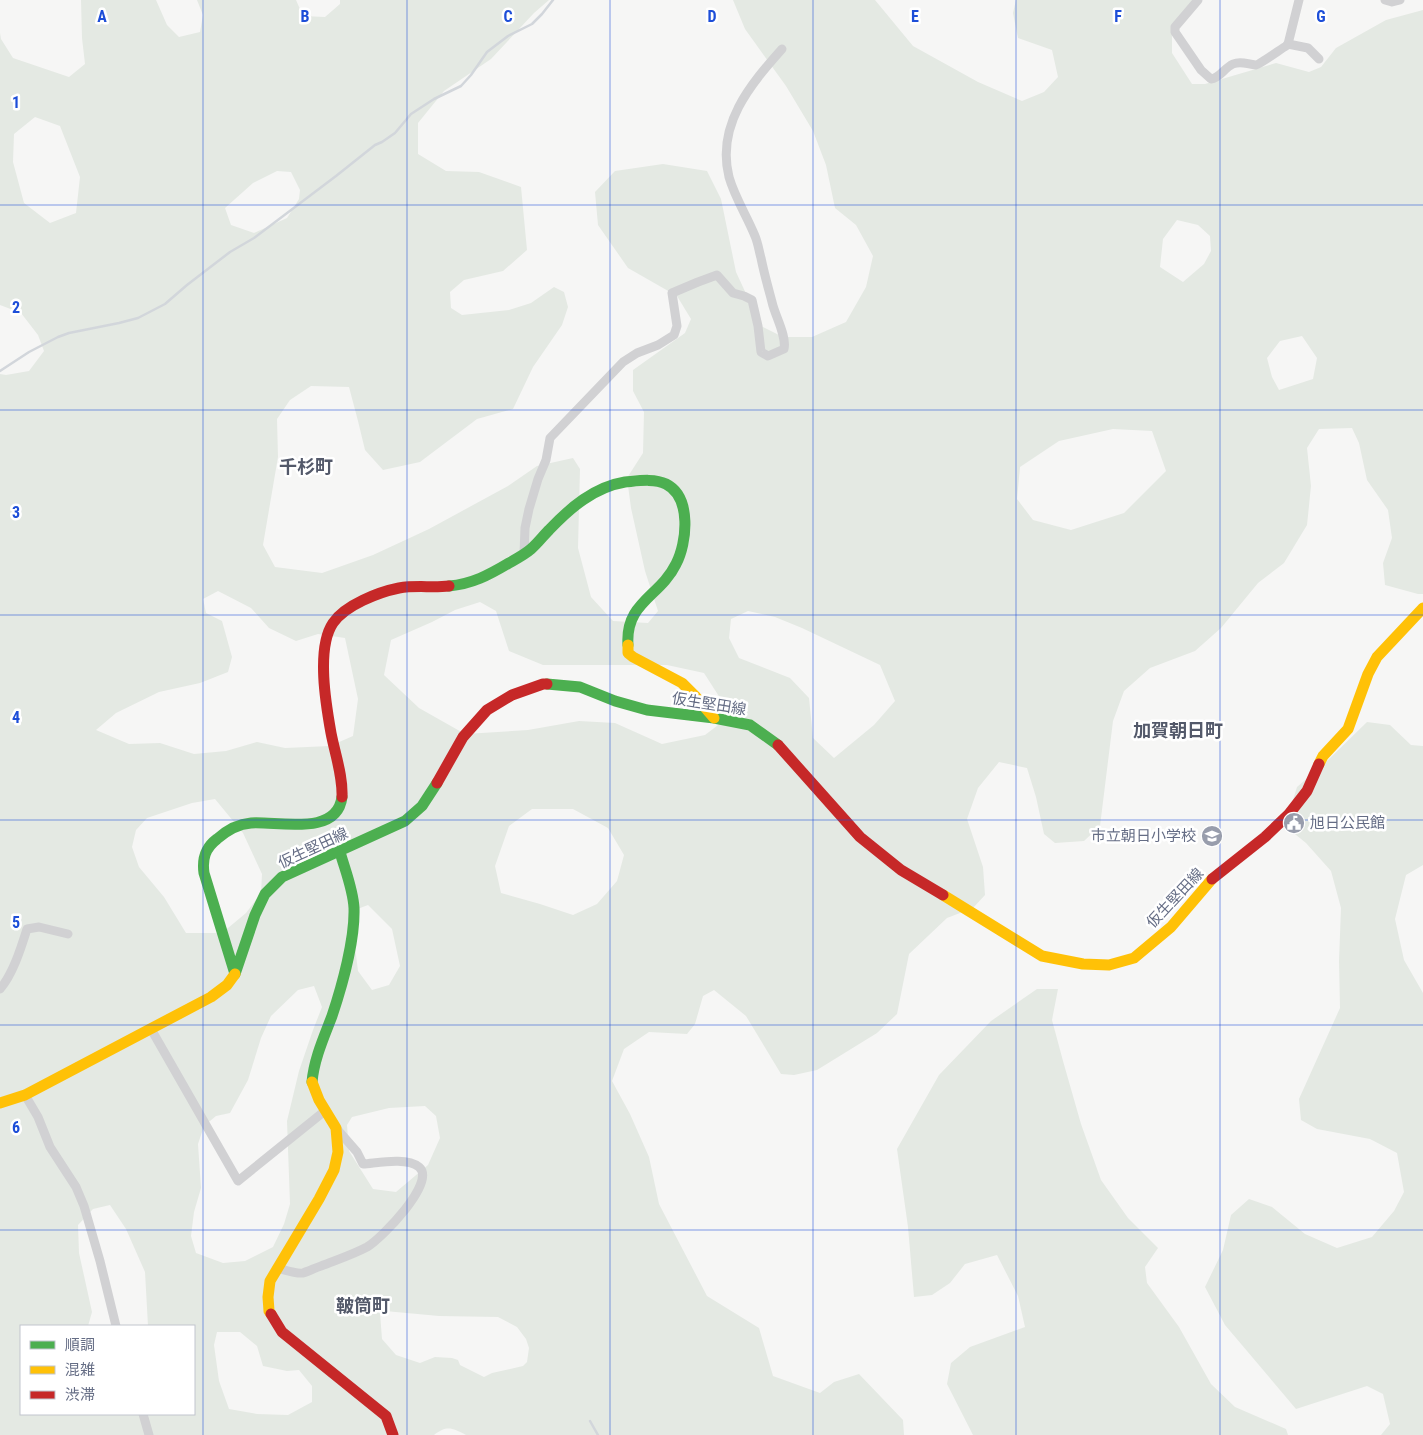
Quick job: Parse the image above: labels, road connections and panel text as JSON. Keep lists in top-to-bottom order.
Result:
{
  "streets": {
    "main road": ["仮生堅田線"]
  },
  "districts": ["千杉町", "加賀朝日町", "鞁筒町"],
  "places": {
    "public building": ["旭日公民館"],
    "school or university": ["市立朝日小学校"]
  },
  "legend": ["順調", "混雑", "渋滞"],
  "grid": {
    "columns": [
      "A",
      "B",
      "C",
      "D",
      "E",
      "F",
      "G"
    ],
    "rows": [
      "1",
      "2",
      "3",
      "4",
      "5",
      "6"
    ]
  }
}
